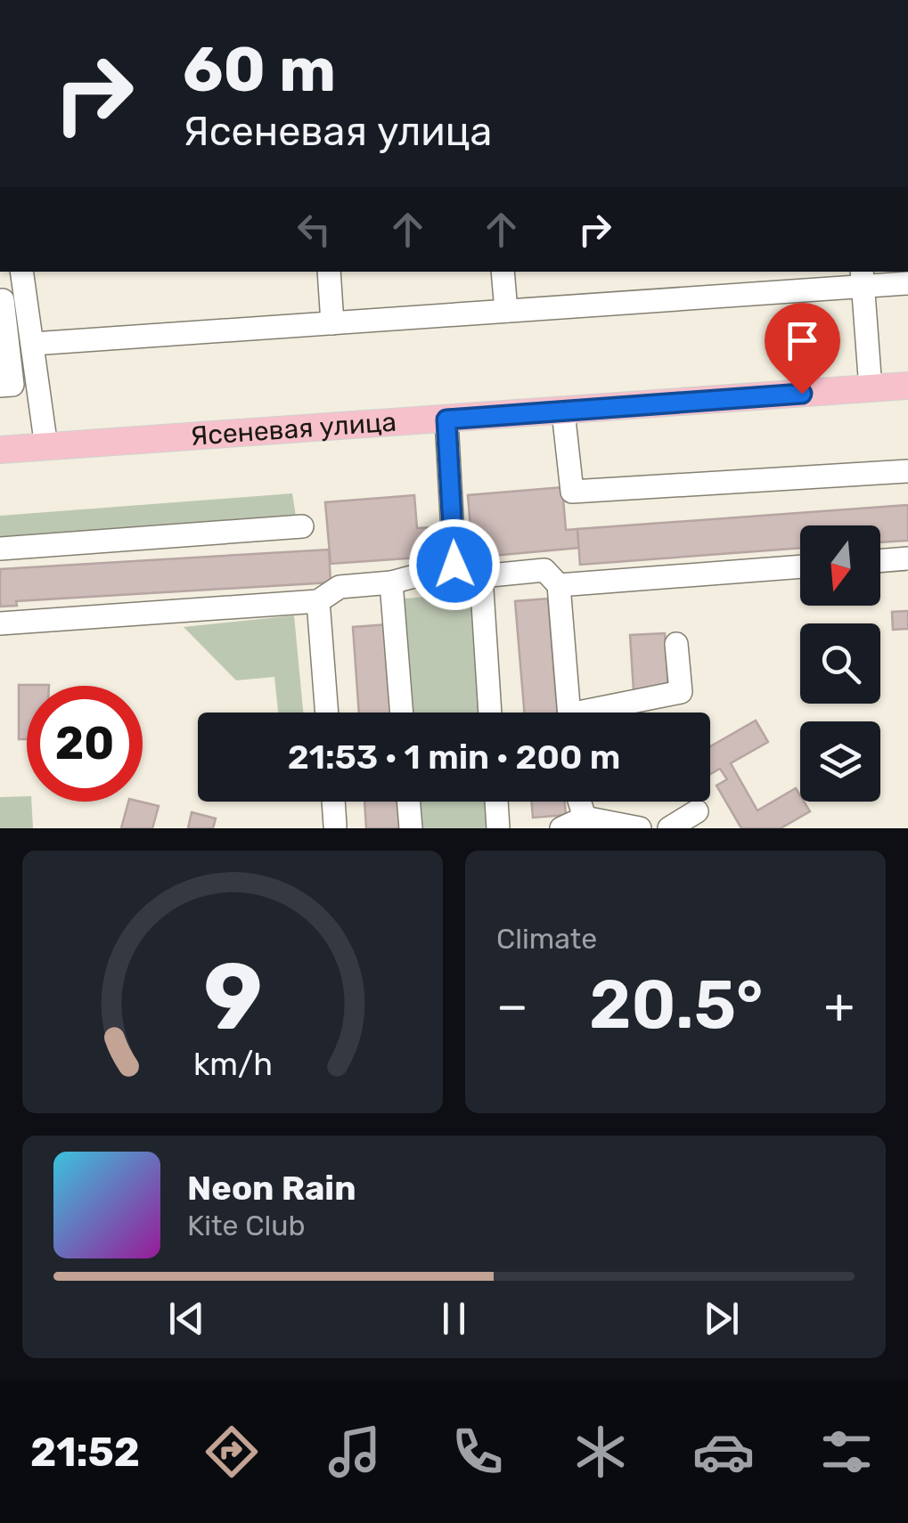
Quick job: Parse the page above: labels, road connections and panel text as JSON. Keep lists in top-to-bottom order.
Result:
{
  "streets": {
    "main road": ["Ясеневая улица"]
  },
  "north": "bottom",
  "page": {
    "turn": ["60 m", "Ясеневая улица"],
    "limit": "20",
    "trip": "21:53 · 1 min · 200 m",
    "tile": "Climate",
    "heat": ["−", "20.5°", "+"],
    "song": ["Neon Rain", "Kite Club"],
    "tabs": "21:52",
    "gauge": ["9", "km/h"]
  }
}
